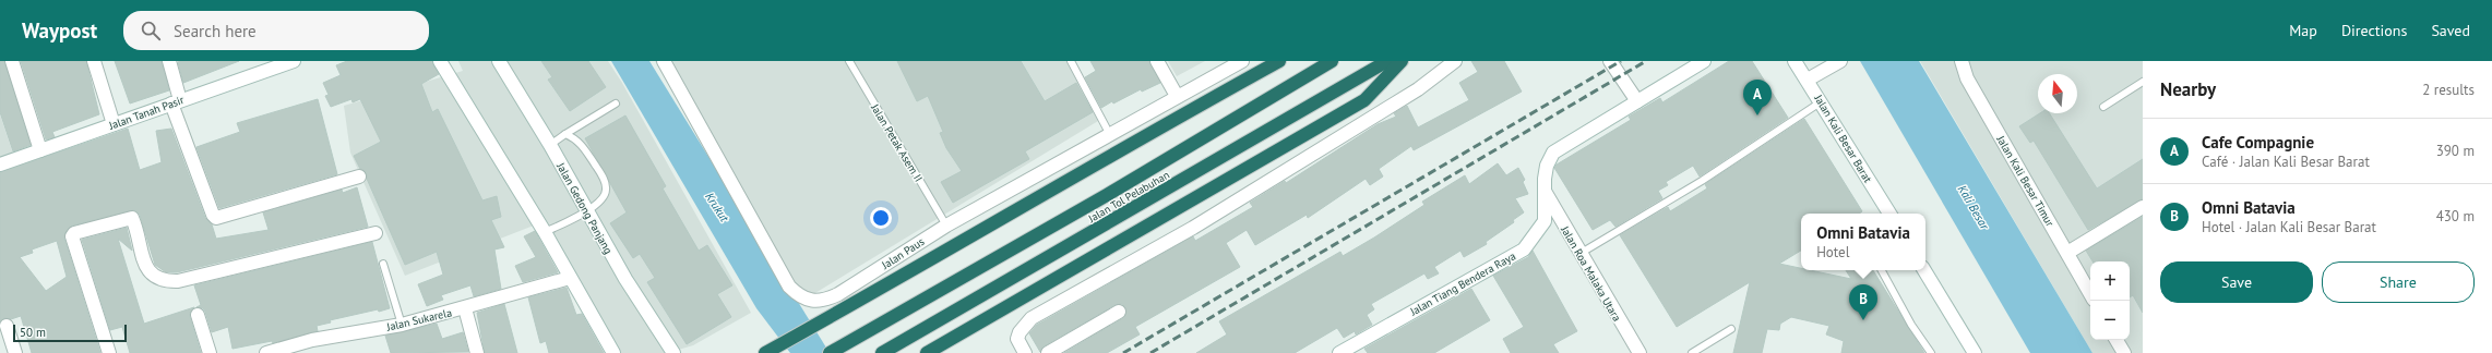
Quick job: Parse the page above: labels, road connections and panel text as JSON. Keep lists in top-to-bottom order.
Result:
{
  "streets": {
    "highway": ["Jalan Tol Pelabuhan"],
    "street": [
      "Jalan Tanah Pasir",
      "Jalan Kali Besar Barat",
      "Jalan Kali Besar Timur",
      "Jalan Gedong Panjang",
      "Jalan Paus",
      "Jalan Roa Malaka Utara",
      "Jalan Tiang Bendera Raya",
      "Jalan Sukarela"
    ],
    "lane": ["Jalan Petak Asem II"]
  },
  "crossings": [
    ["Jalan Petak Asem II", "Jalan Paus"],
    ["Jalan Roa Malaka Utara", "Jalan Tiang Bendera Raya"]
  ],
  "water": ["Krukut", "Kali Besar"],
  "scale_bar": "50 m",
  "north": "top",
  "page": {
    "header": "Waypost",
    "search": "Search here",
    "nav": ["Map", "Directions", "Saved"],
    "heading": ["Nearby", "2 results"],
    "pins": ["A", "B"],
    "list": [
      {
        "mark": "A",
        "name": "Cafe Compagnie",
        "note": "Café · Jalan Kali Besar Barat",
        "value": "390 m"
      },
      {
        "mark": "B",
        "name": "Omni Batavia",
        "note": "Hotel · Jalan Kali Besar Barat",
        "value": "430 m"
      }
    ],
    "popup": ["Omni Batavia", "Hotel"],
    "buttons": ["Save", "Share"],
    "map_buttons": ["+", "−"],
    "scale": "50 m"
  }
}
